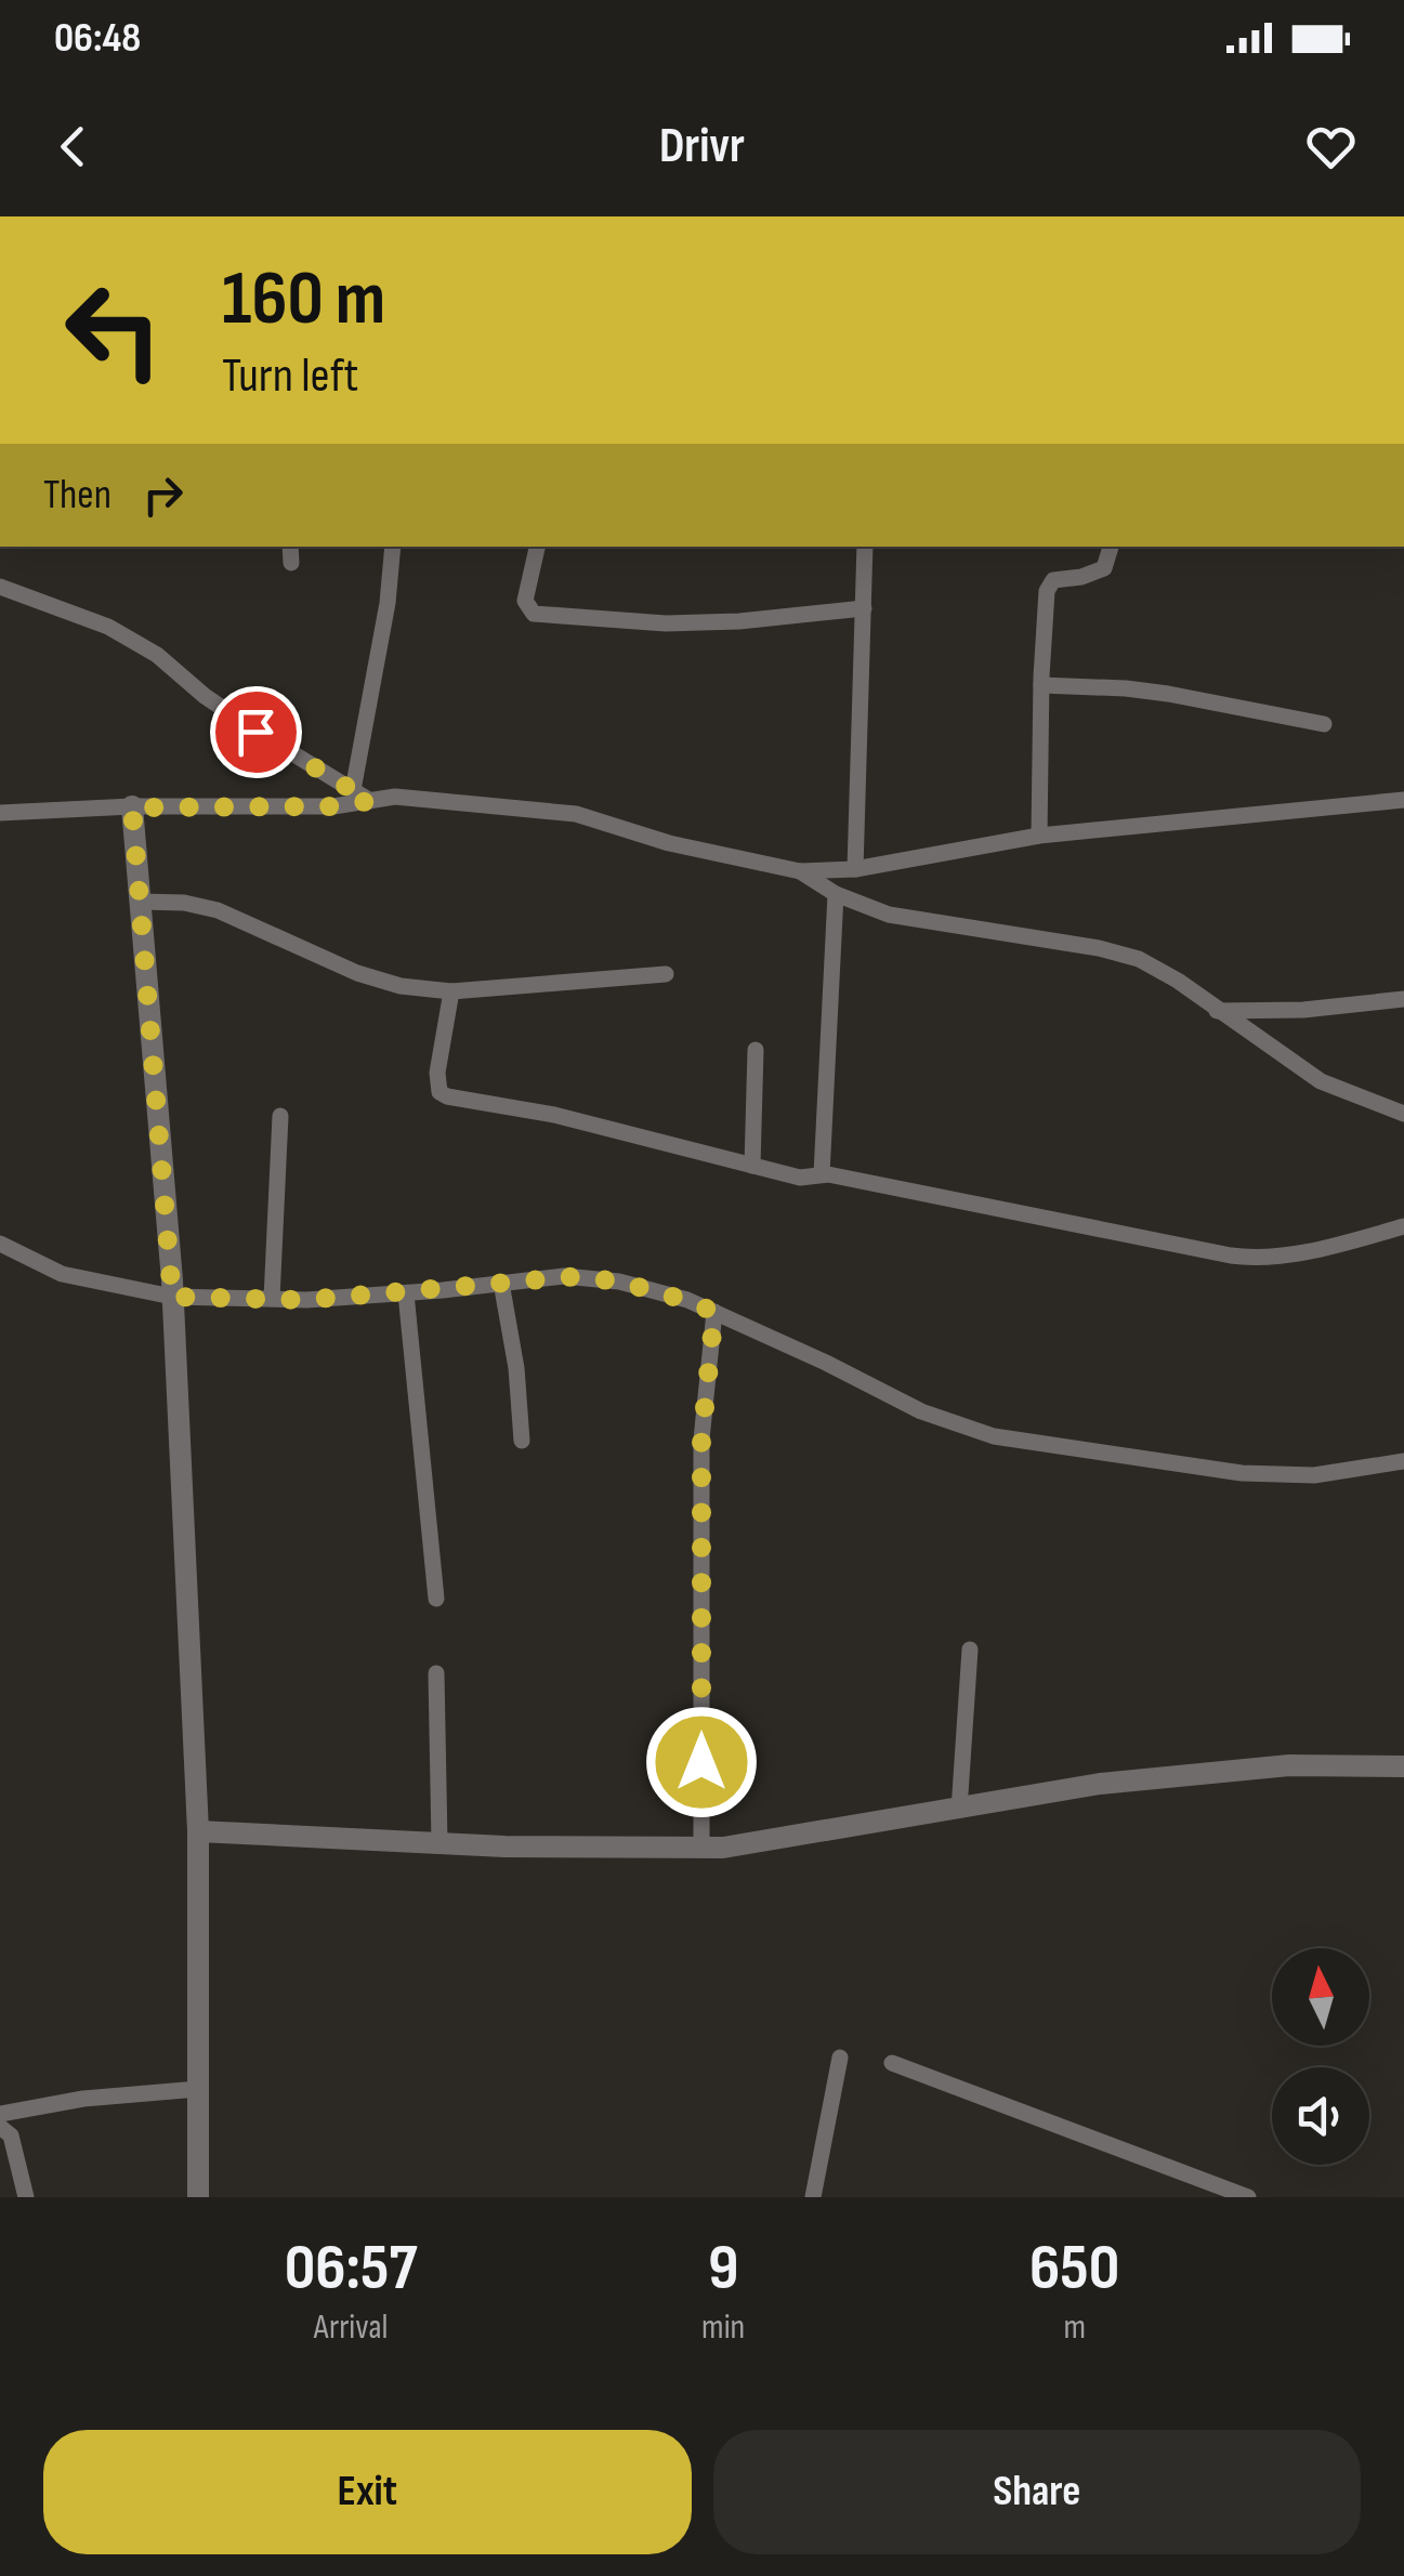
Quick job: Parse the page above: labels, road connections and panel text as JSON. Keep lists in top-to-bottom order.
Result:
{
  "north": "top",
  "page": {
    "status": "06:48",
    "header": "Drivr",
    "turn": ["160 m", "Turn left"],
    "then": "Then",
    "eta": [
      "06:57",
      "Arrival",
      "9",
      "min",
      "650",
      "m"
    ],
    "buttons": ["Exit", "Share"]
  }
}
